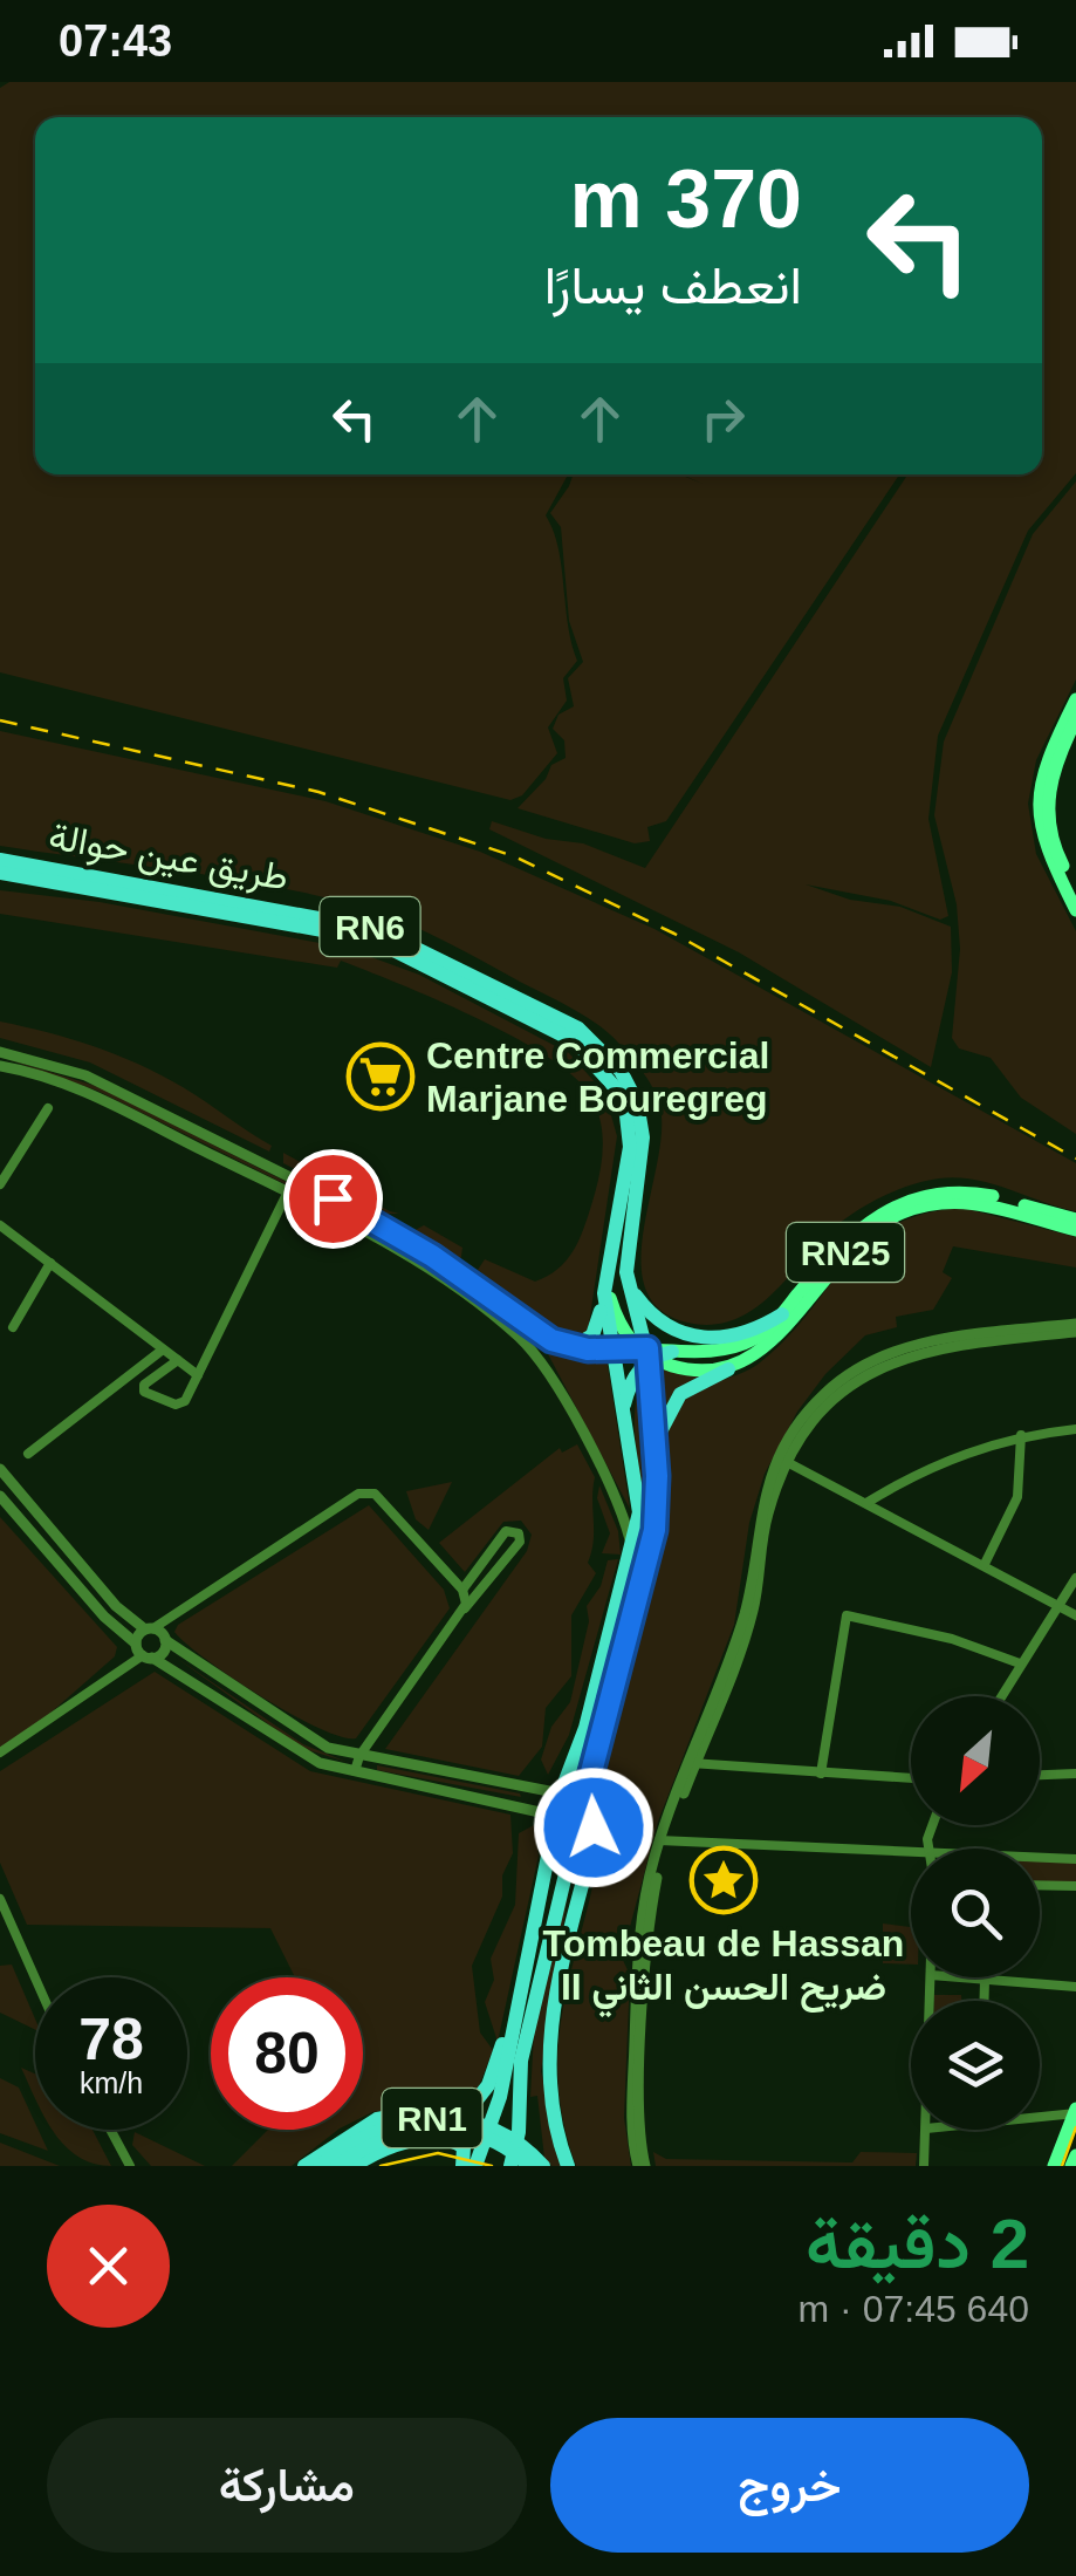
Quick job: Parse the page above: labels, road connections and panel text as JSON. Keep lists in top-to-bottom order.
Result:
{
  "streets": {
    "highway": [
      "طريق عين حوالة",
      "RN6",
      "RN25",
      "RN1"
    ]
  },
  "crossings": [
    ["طريق عين حوالة", "RN6"],
    ["RN6", "RN25"]
  ],
  "places": {
    "supermarket": ["Centre Commercial Marjane Bouregreg"],
    "place": ["Tombeau de Hassan II ضريح الحسن الثاني"]
  },
  "north": "bottom left",
  "page": {
    "status": "07:43",
    "turn": ["370 m", "انعطف يسارًا"],
    "speed": "78 km/h",
    "limit": "80",
    "heading": ["2 دقيقة", "640 m · 07:45"],
    "buttons": ["خروج", "مشاركة"]
  }
}
